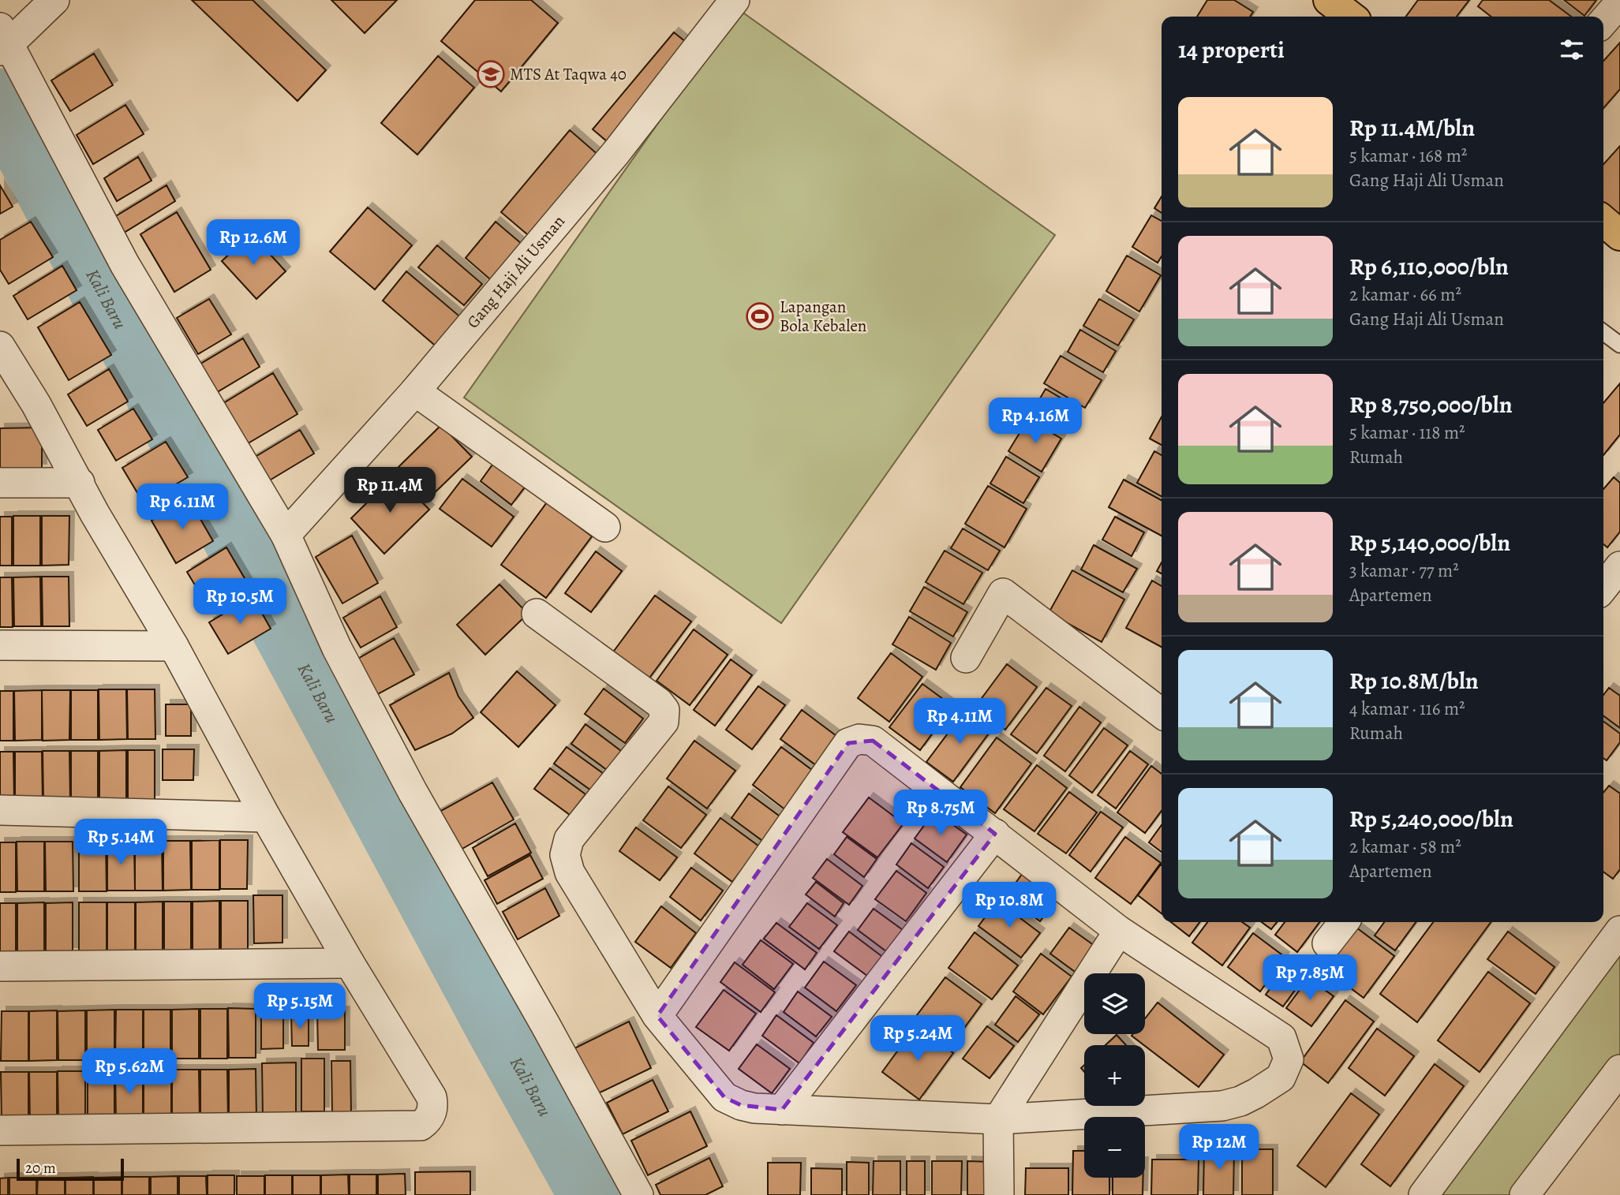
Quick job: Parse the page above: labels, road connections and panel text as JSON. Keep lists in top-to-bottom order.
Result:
{
  "streets": {
    "street": ["Gang Haji Ali Usman"]
  },
  "water": ["Kali Baru"],
  "places": {
    "school or university": ["MTS At Taqwa 40"],
    "sports": ["Lapangan Bola Kebalen"]
  },
  "scale_bar": "20 m",
  "page": {
    "heading": "14 properti",
    "list": [
      {
        "name": "Rp 11.4M/bln",
        "note": "5 kamar · 168 m² · Gang Haji Ali Usman"
      },
      {
        "name": "Rp 6,110,000/bln",
        "note": "2 kamar · 66 m² · Gang Haji Ali Usman"
      },
      {
        "name": "Rp 8,750,000/bln",
        "note": "5 kamar · 118 m² · Rumah"
      },
      {
        "name": "Rp 5,140,000/bln",
        "note": "3 kamar · 77 m² · Apartemen"
      },
      {
        "name": "Rp 10.8M/bln",
        "note": "4 kamar · 116 m² · Rumah"
      },
      {
        "name": "Rp 5,240,000/bln",
        "note": "2 kamar · 58 m² · Apartemen"
      }
    ],
    "price": [
      "Rp 12.6M",
      "Rp 4.16M",
      "Rp 11.4M",
      "Rp 6.11M",
      "Rp 10.5M",
      "Rp 4.11M",
      "Rp 8.75M",
      "Rp 5.14M",
      "Rp 10.8M",
      "Rp 7.85M",
      "Rp 5.15M",
      "Rp 5.24M",
      "Rp 5.62M",
      "Rp 12M"
    ],
    "map_buttons": ["+", "−"],
    "scale": "20 m"
  }
}
